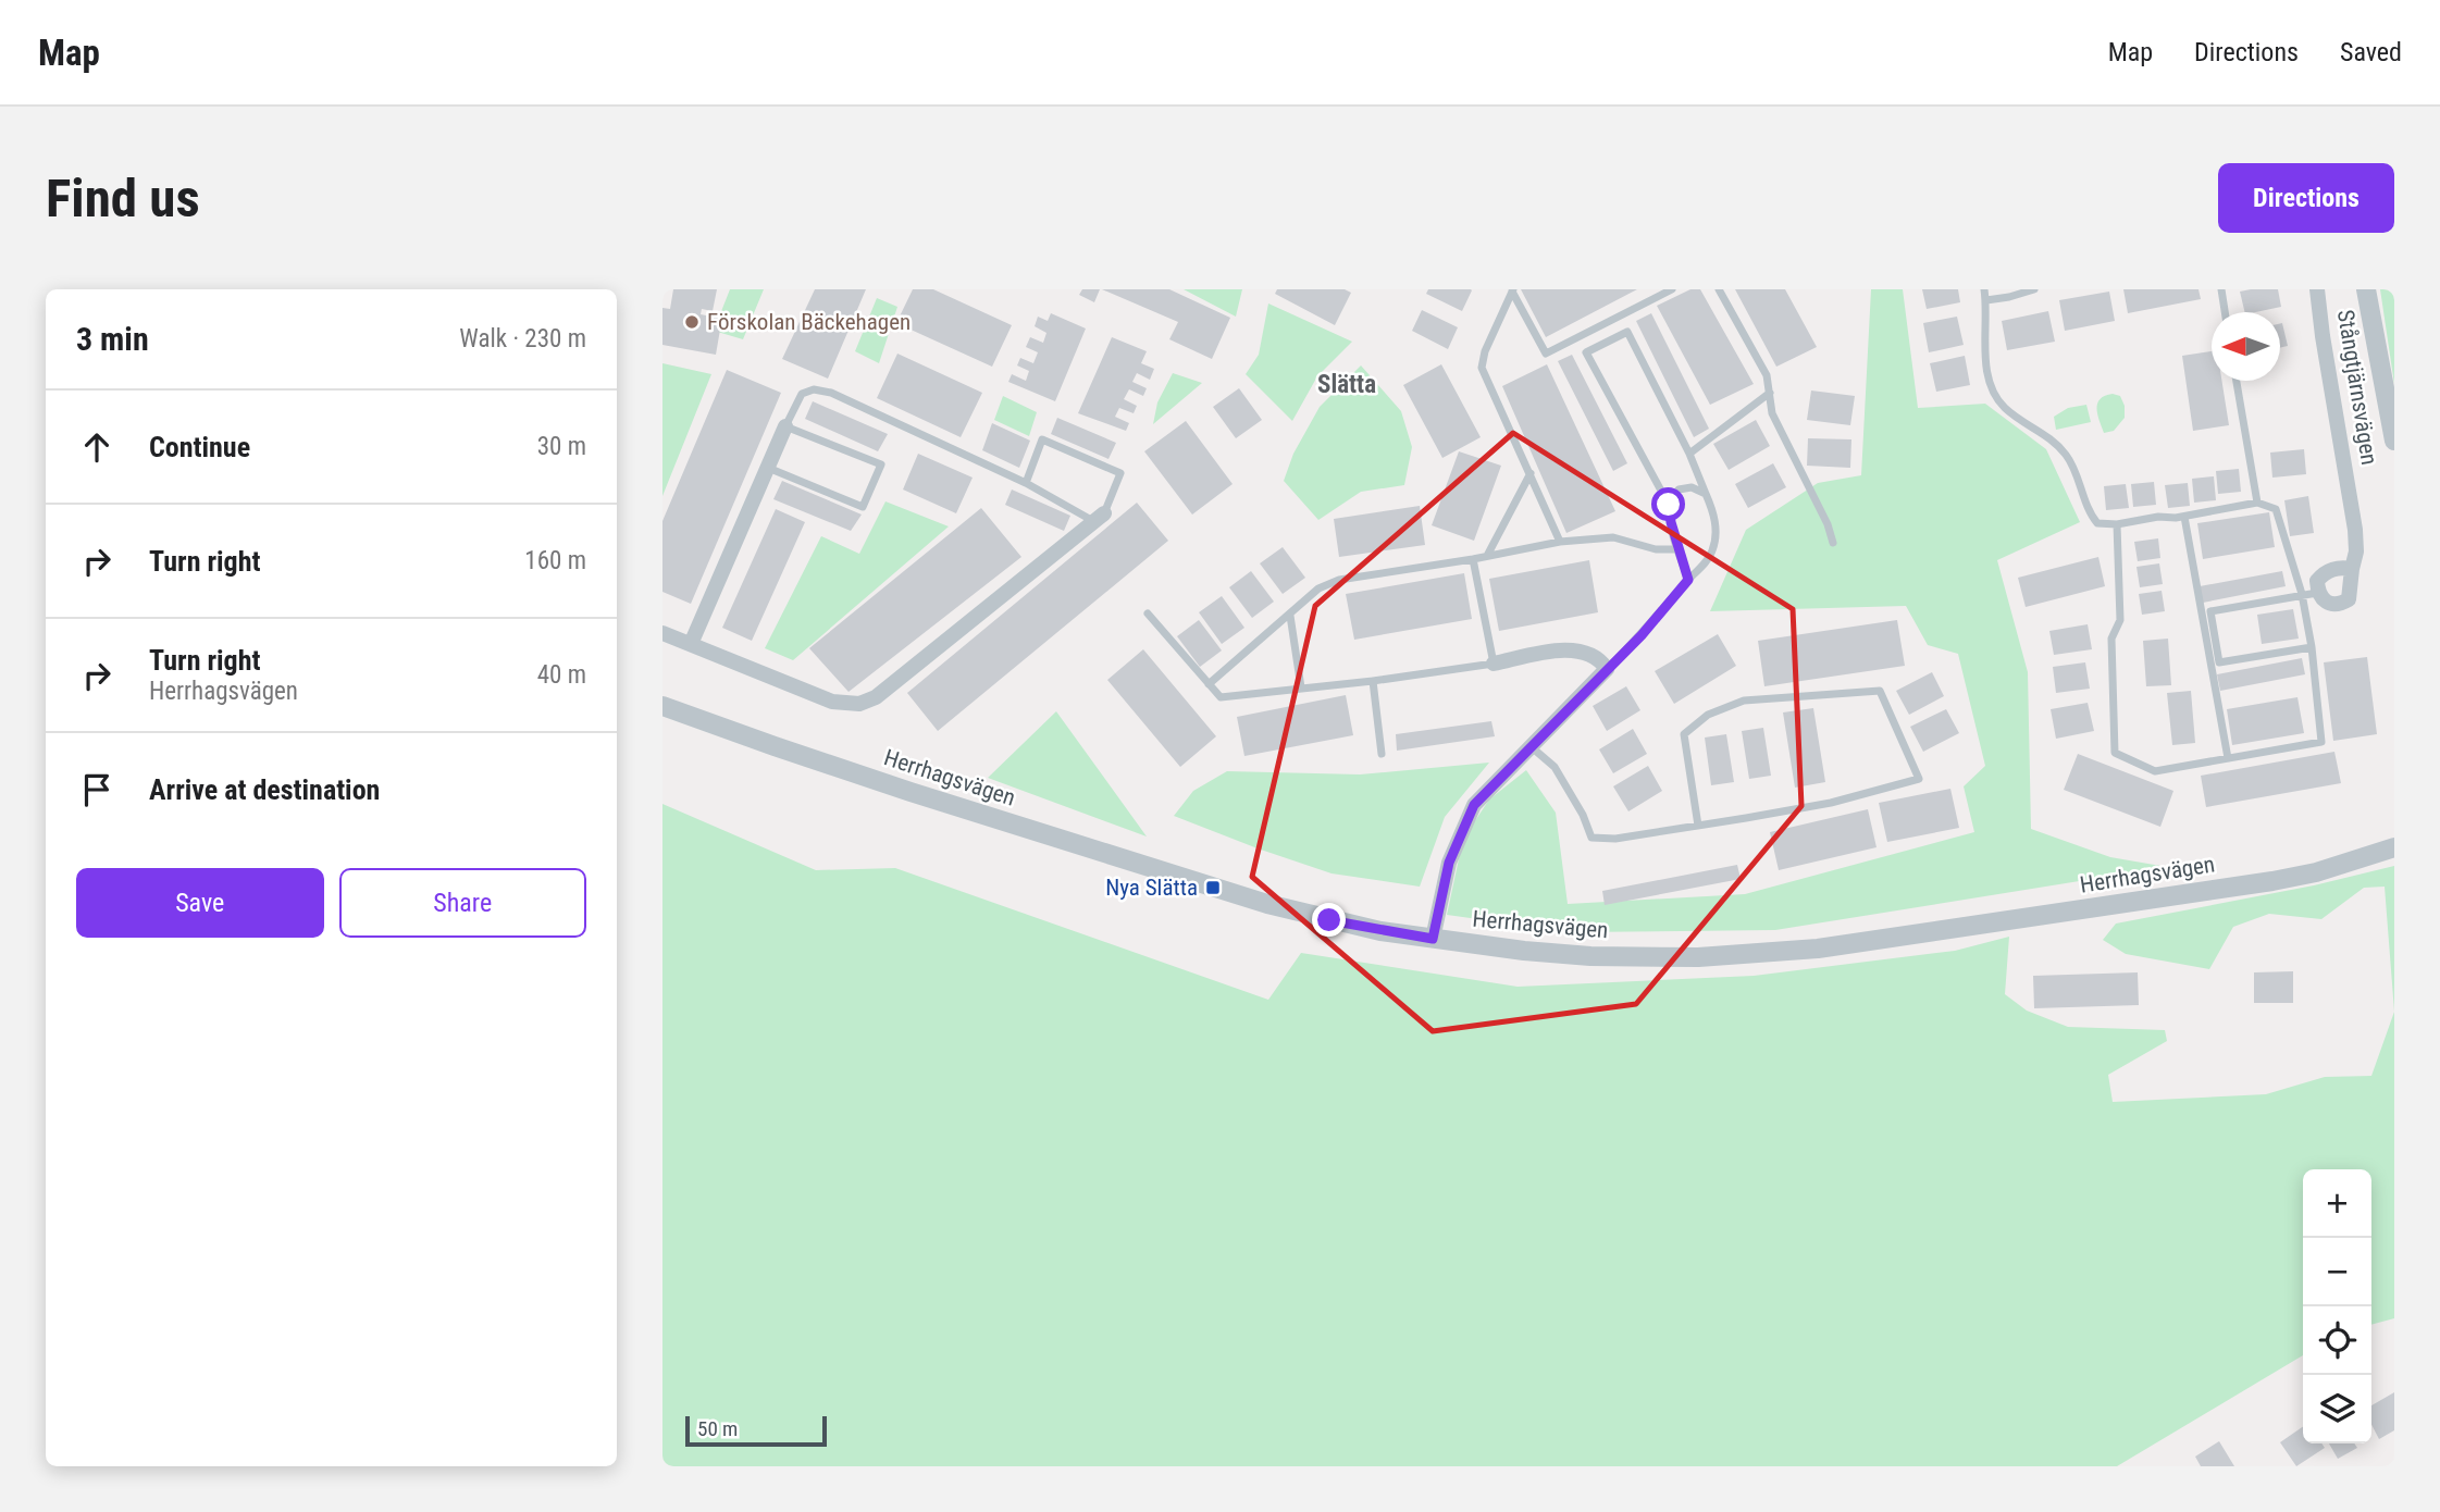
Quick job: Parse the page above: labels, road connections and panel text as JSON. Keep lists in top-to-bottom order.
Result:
{
  "streets": {
    "street": ["Stångtjärnsvägen", "Herrhagsvägen"]
  },
  "districts": ["Slätta"],
  "places": {
    "other": ["Förskolan Bäckehagen"],
    "transit": ["Nya Slätta"]
  },
  "scale_bar": "50 m",
  "north": "left",
  "page": {
    "header": "Map",
    "nav": ["Map", "Directions", "Saved"],
    "buttons": [
      "Directions",
      ["Save", "Share"]
    ],
    "title": "Find us",
    "heading": ["3 min", "Walk · 230 m"],
    "list": [
      ["Continue", "30 m"],
      ["Turn right", "160 m"],
      ["Turn right", "Herrhagsvägen", "40 m"],
      "Arrive at destination"
    ],
    "map_buttons": ["+", "−"],
    "scale": "50 m"
  }
}
